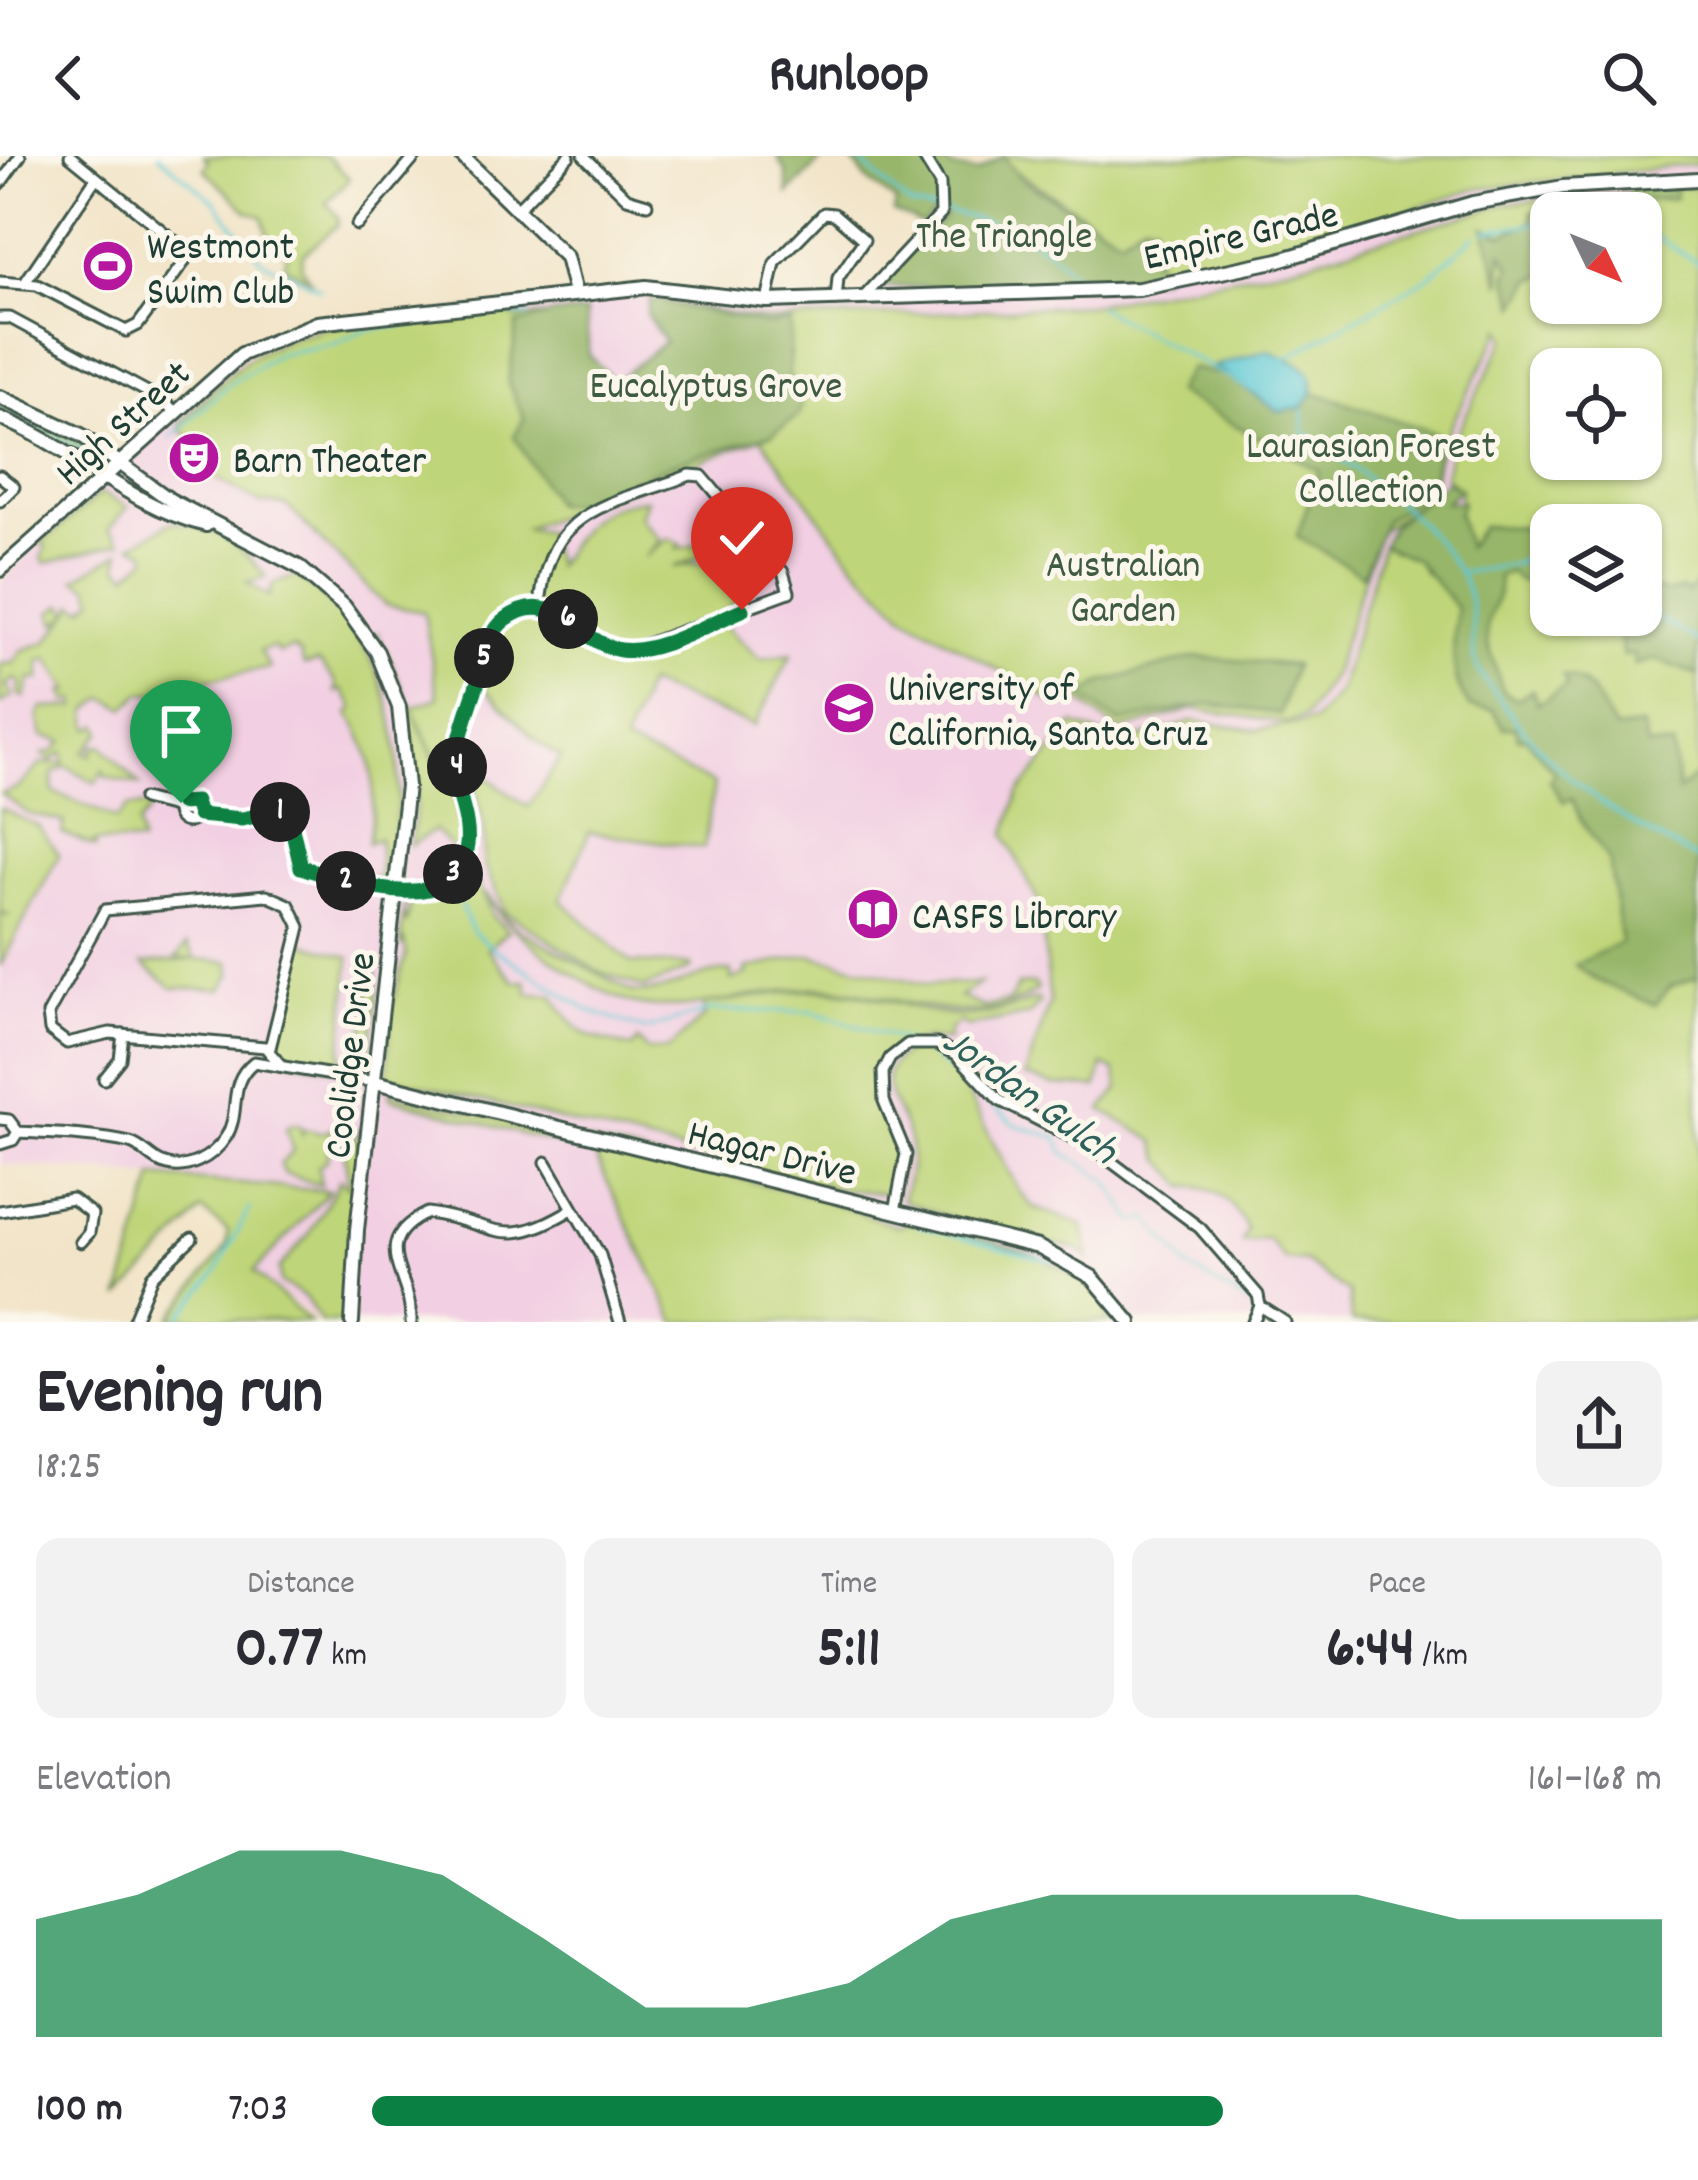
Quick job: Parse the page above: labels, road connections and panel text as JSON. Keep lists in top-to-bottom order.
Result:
{
  "streets": {
    "main road": [
      "Empire Grade",
      "High Street",
      "Coolidge Drive",
      "Hagar Drive"
    ]
  },
  "crossings": [
    ["Empire Grade", "High Street"],
    ["High Street", "Coolidge Drive"],
    ["Coolidge Drive", "Hagar Drive"]
  ],
  "water": ["Jordan Gulch"],
  "parks": [
    "The Triangle",
    "Eucalyptus Grove",
    "Laurasian Forest Collection",
    "Australian Garden"
  ],
  "places": {
    "sports": ["Westmont Swim Club"],
    "theatre": ["Barn Theater"],
    "school or university": ["University of California, Santa Cruz"],
    "library": ["CASFS Library"]
  },
  "north": "bottom right",
  "page": {
    "header": "Runloop",
    "pins": [
      "6",
      "5",
      "4",
      "1",
      "3",
      "2"
    ],
    "heading": ["Evening run", "18:25"],
    "stats": [
      ["Distance", "0.77 km"],
      ["Time", "5:11"],
      ["Pace", "6:44 /km"]
    ],
    "chart": ["Elevation", "161–168 m"],
    "list": [
      {
        "name": "100 m",
        "note": "7:03"
      }
    ]
  }
}
